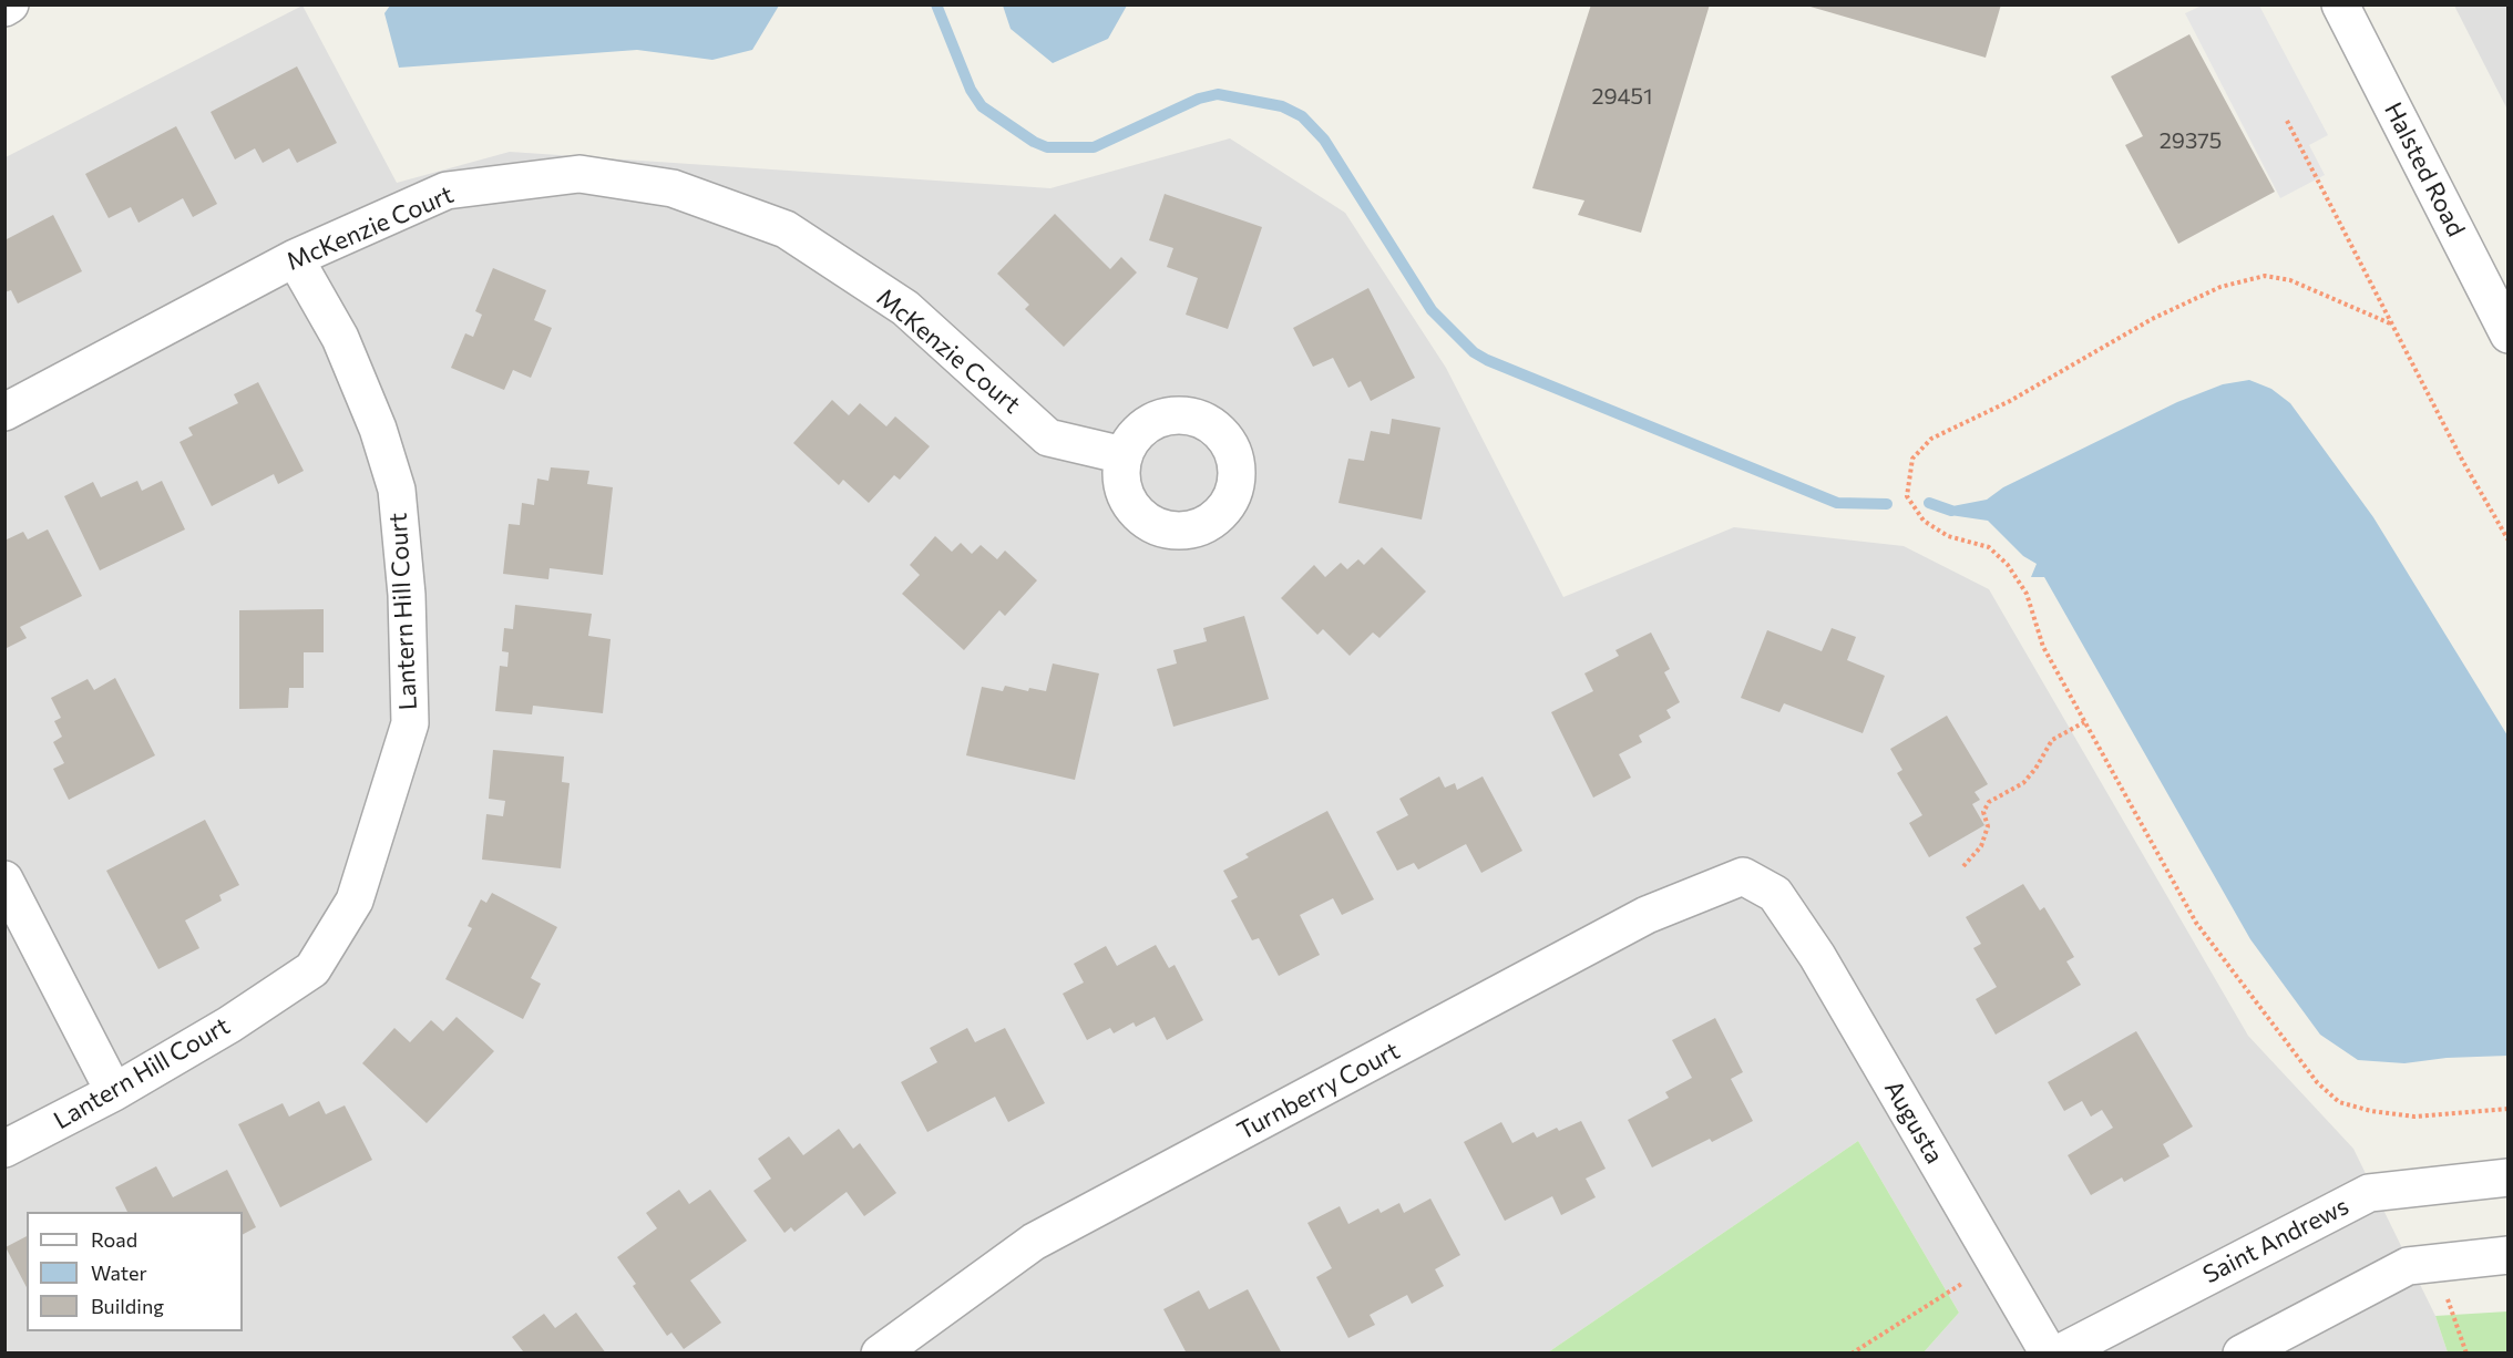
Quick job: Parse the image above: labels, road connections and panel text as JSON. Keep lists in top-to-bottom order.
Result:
{
  "streets": {
    "street": [
      "Halsted Road",
      "McKenzie Court",
      "Lantern Hill Court",
      "Turnberry Court",
      "Augusta",
      "Saint Andrews"
    ]
  },
  "crossings": [
    ["McKenzie Court", "Lantern Hill Court"],
    ["Turnberry Court", "Augusta"]
  ],
  "house_numbers": ["29451", "29375"],
  "legend": ["Road", "Water", "Building"]
}
